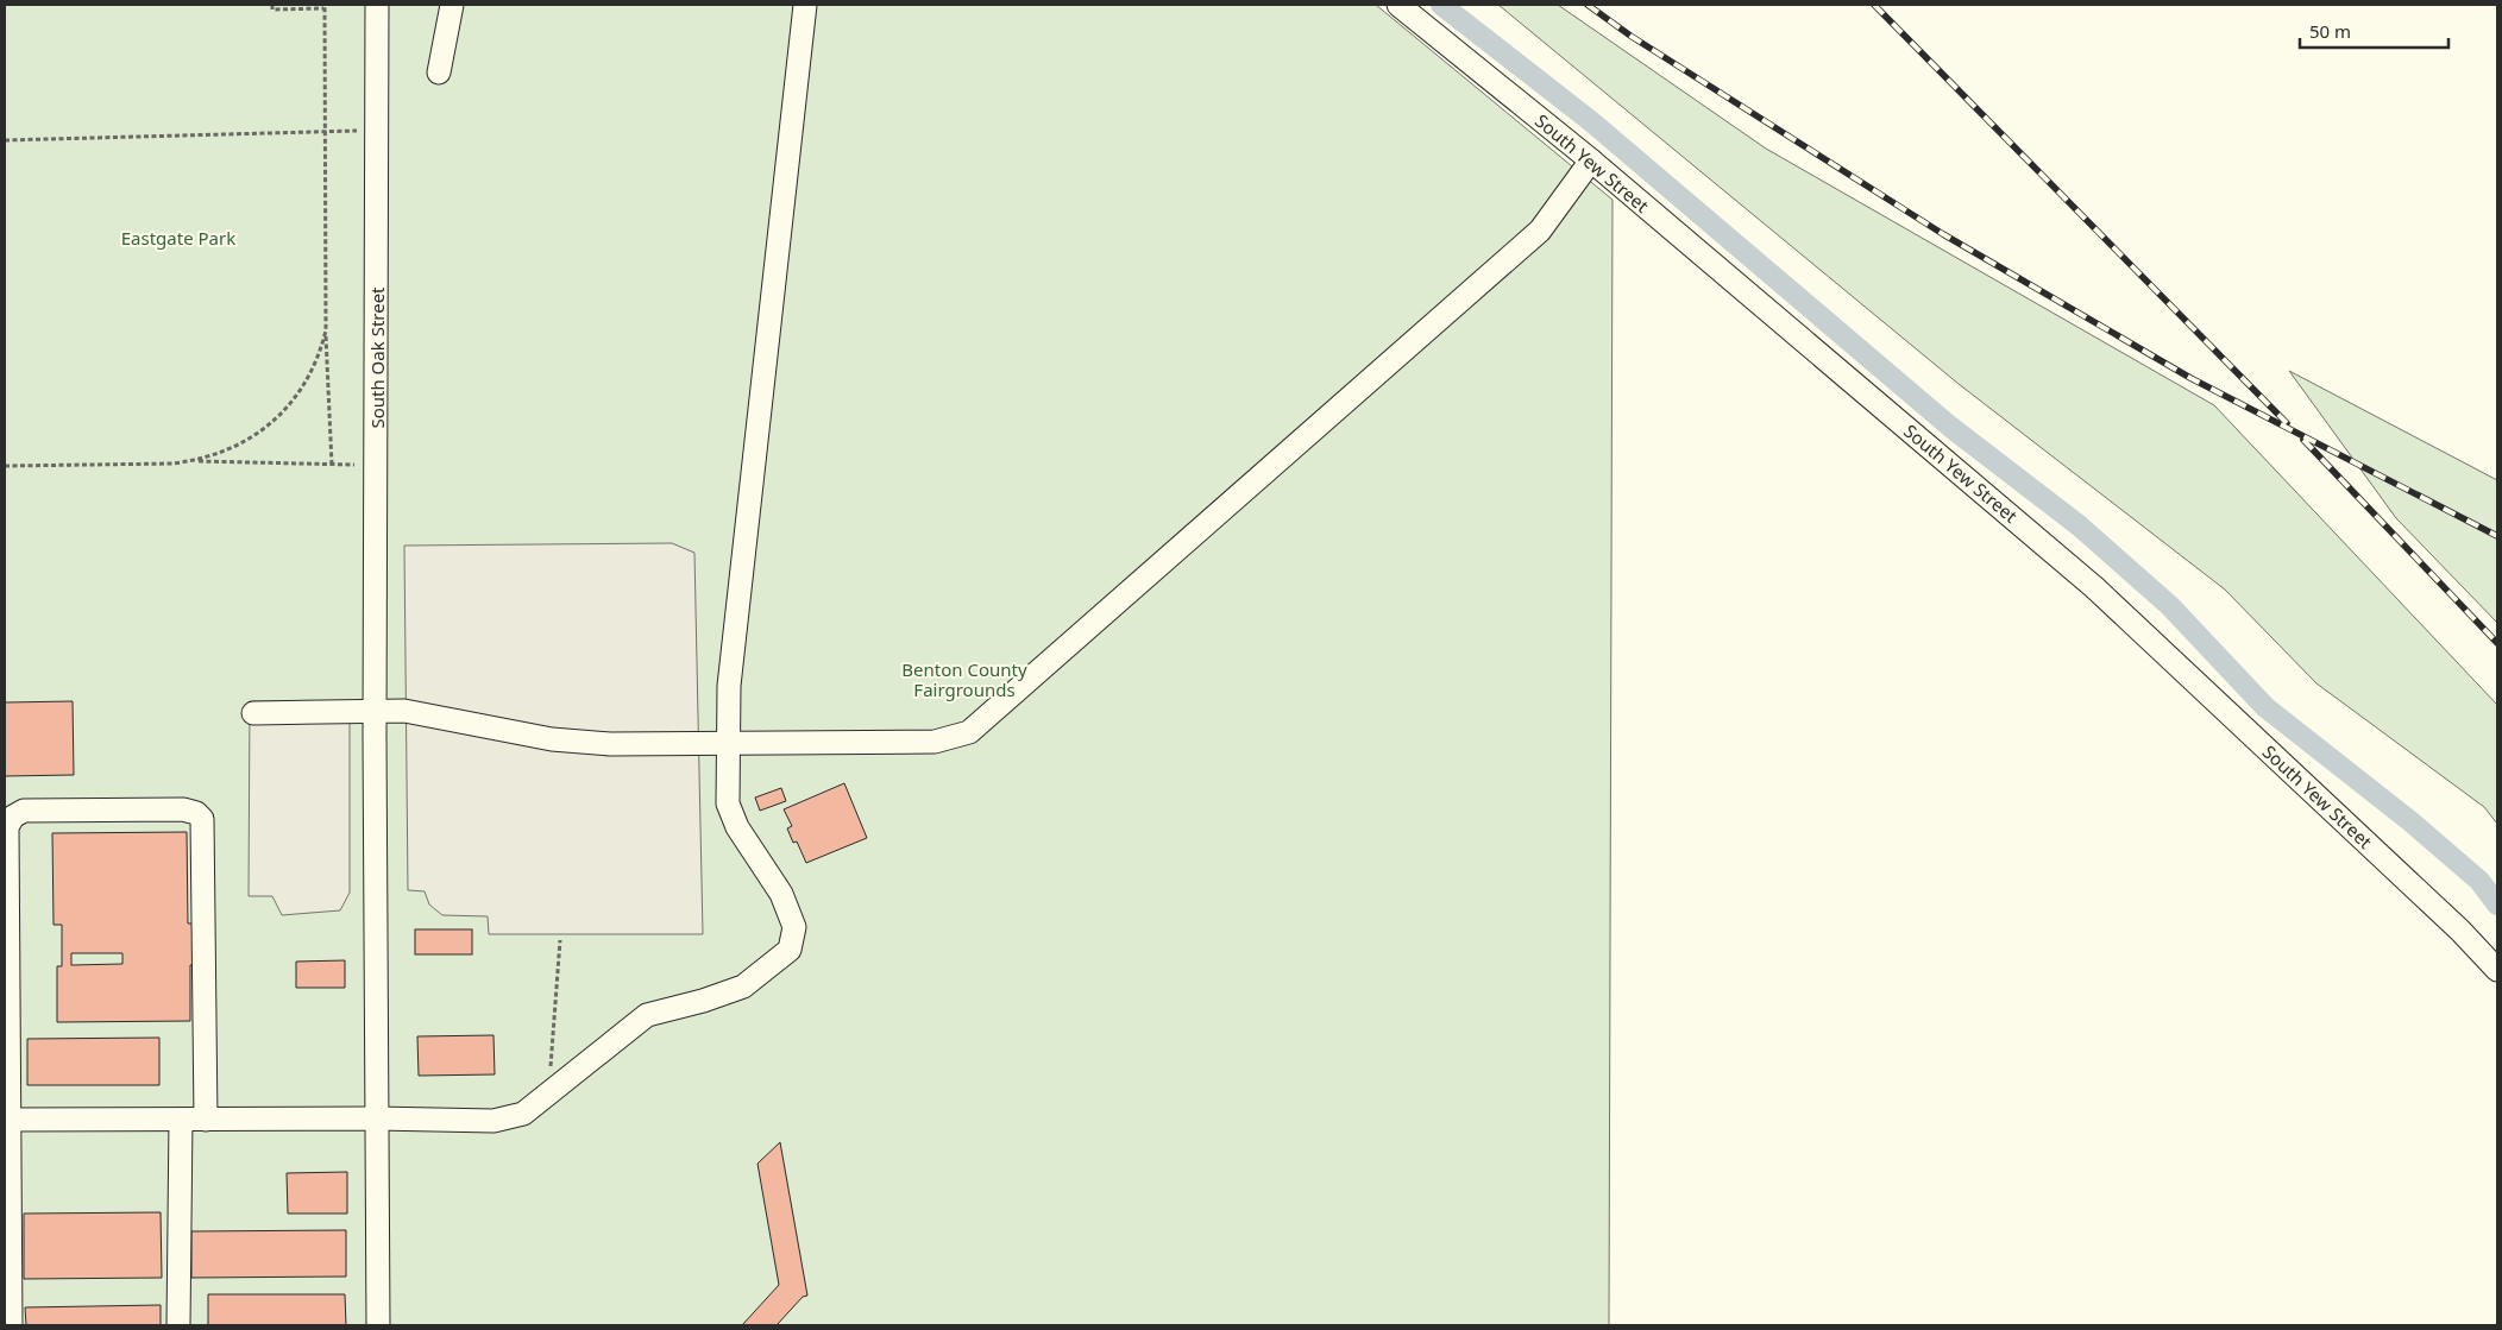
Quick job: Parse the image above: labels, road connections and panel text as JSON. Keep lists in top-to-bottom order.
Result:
{
  "streets": {
    "street": ["South Yew Street", "South Oak Street"]
  },
  "parks": ["Eastgate Park", "Benton County Fairgrounds"],
  "scale_bar": "50 m"
}
